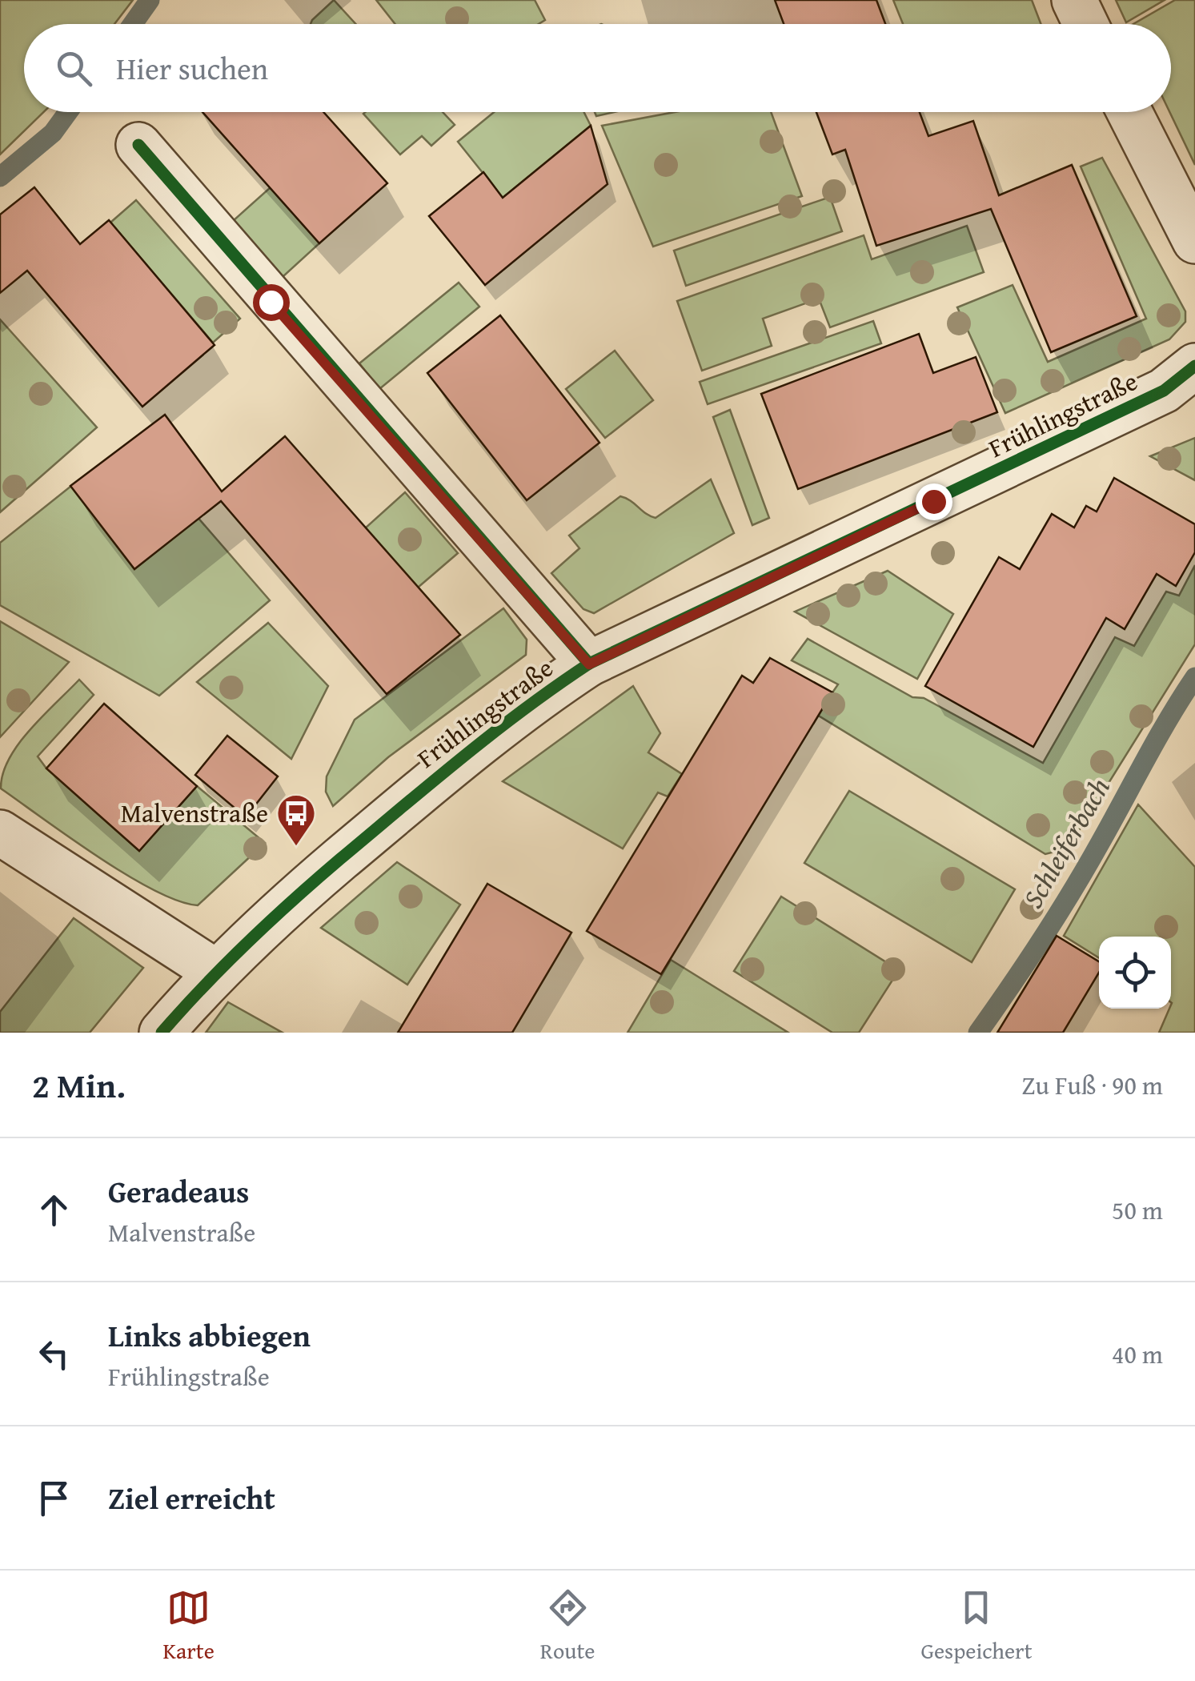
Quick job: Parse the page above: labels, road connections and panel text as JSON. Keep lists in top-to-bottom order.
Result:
{
  "streets": {
    "street": ["Frühlingstraße"]
  },
  "water": ["Schleiferbach"],
  "places": {
    "bus stop": ["Malvenstraße"]
  },
  "page": {
    "search": "Hier suchen",
    "heading": ["2 Min.", "Zu Fuß · 90 m"],
    "list": [
      ["Geradeaus", "Malvenstraße", "50 m"],
      ["Links abbiegen", "Frühlingstraße", "40 m"],
      "Ziel erreicht"
    ],
    "nav": ["Karte", "Route", "Gespeichert"]
  }
}
